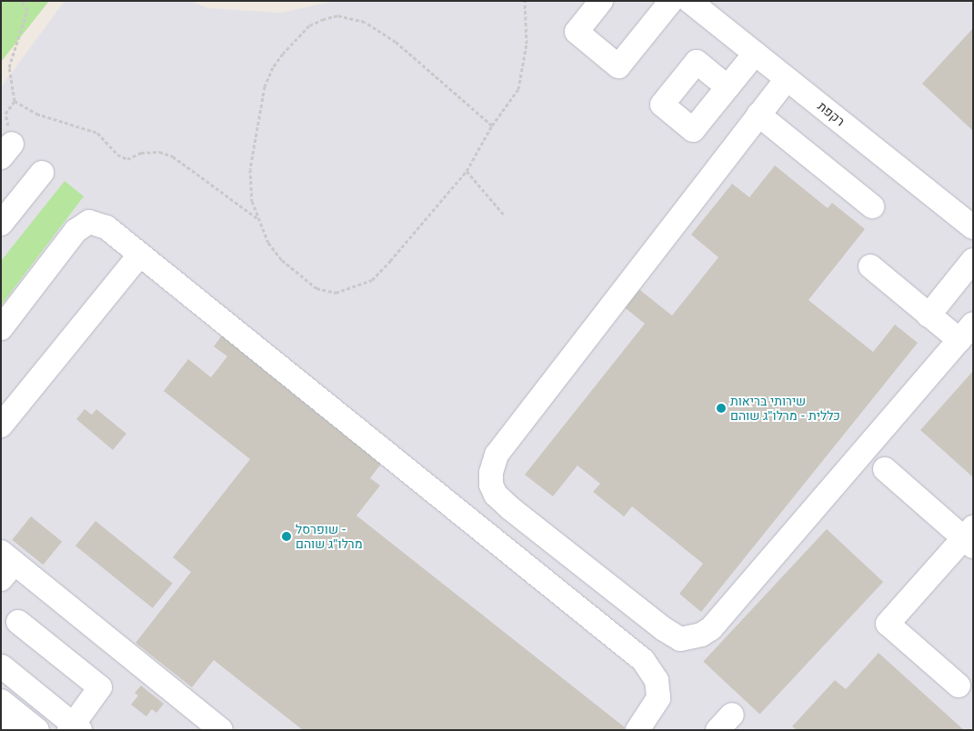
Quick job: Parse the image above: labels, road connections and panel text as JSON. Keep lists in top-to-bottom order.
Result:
{
  "streets": {
    "street": ["רקפת"]
  },
  "places": ["שירותי בריאות כללית - מרלו\"ג שוהם", "שופרסל - מרלו\"ג שוהם"]
}
